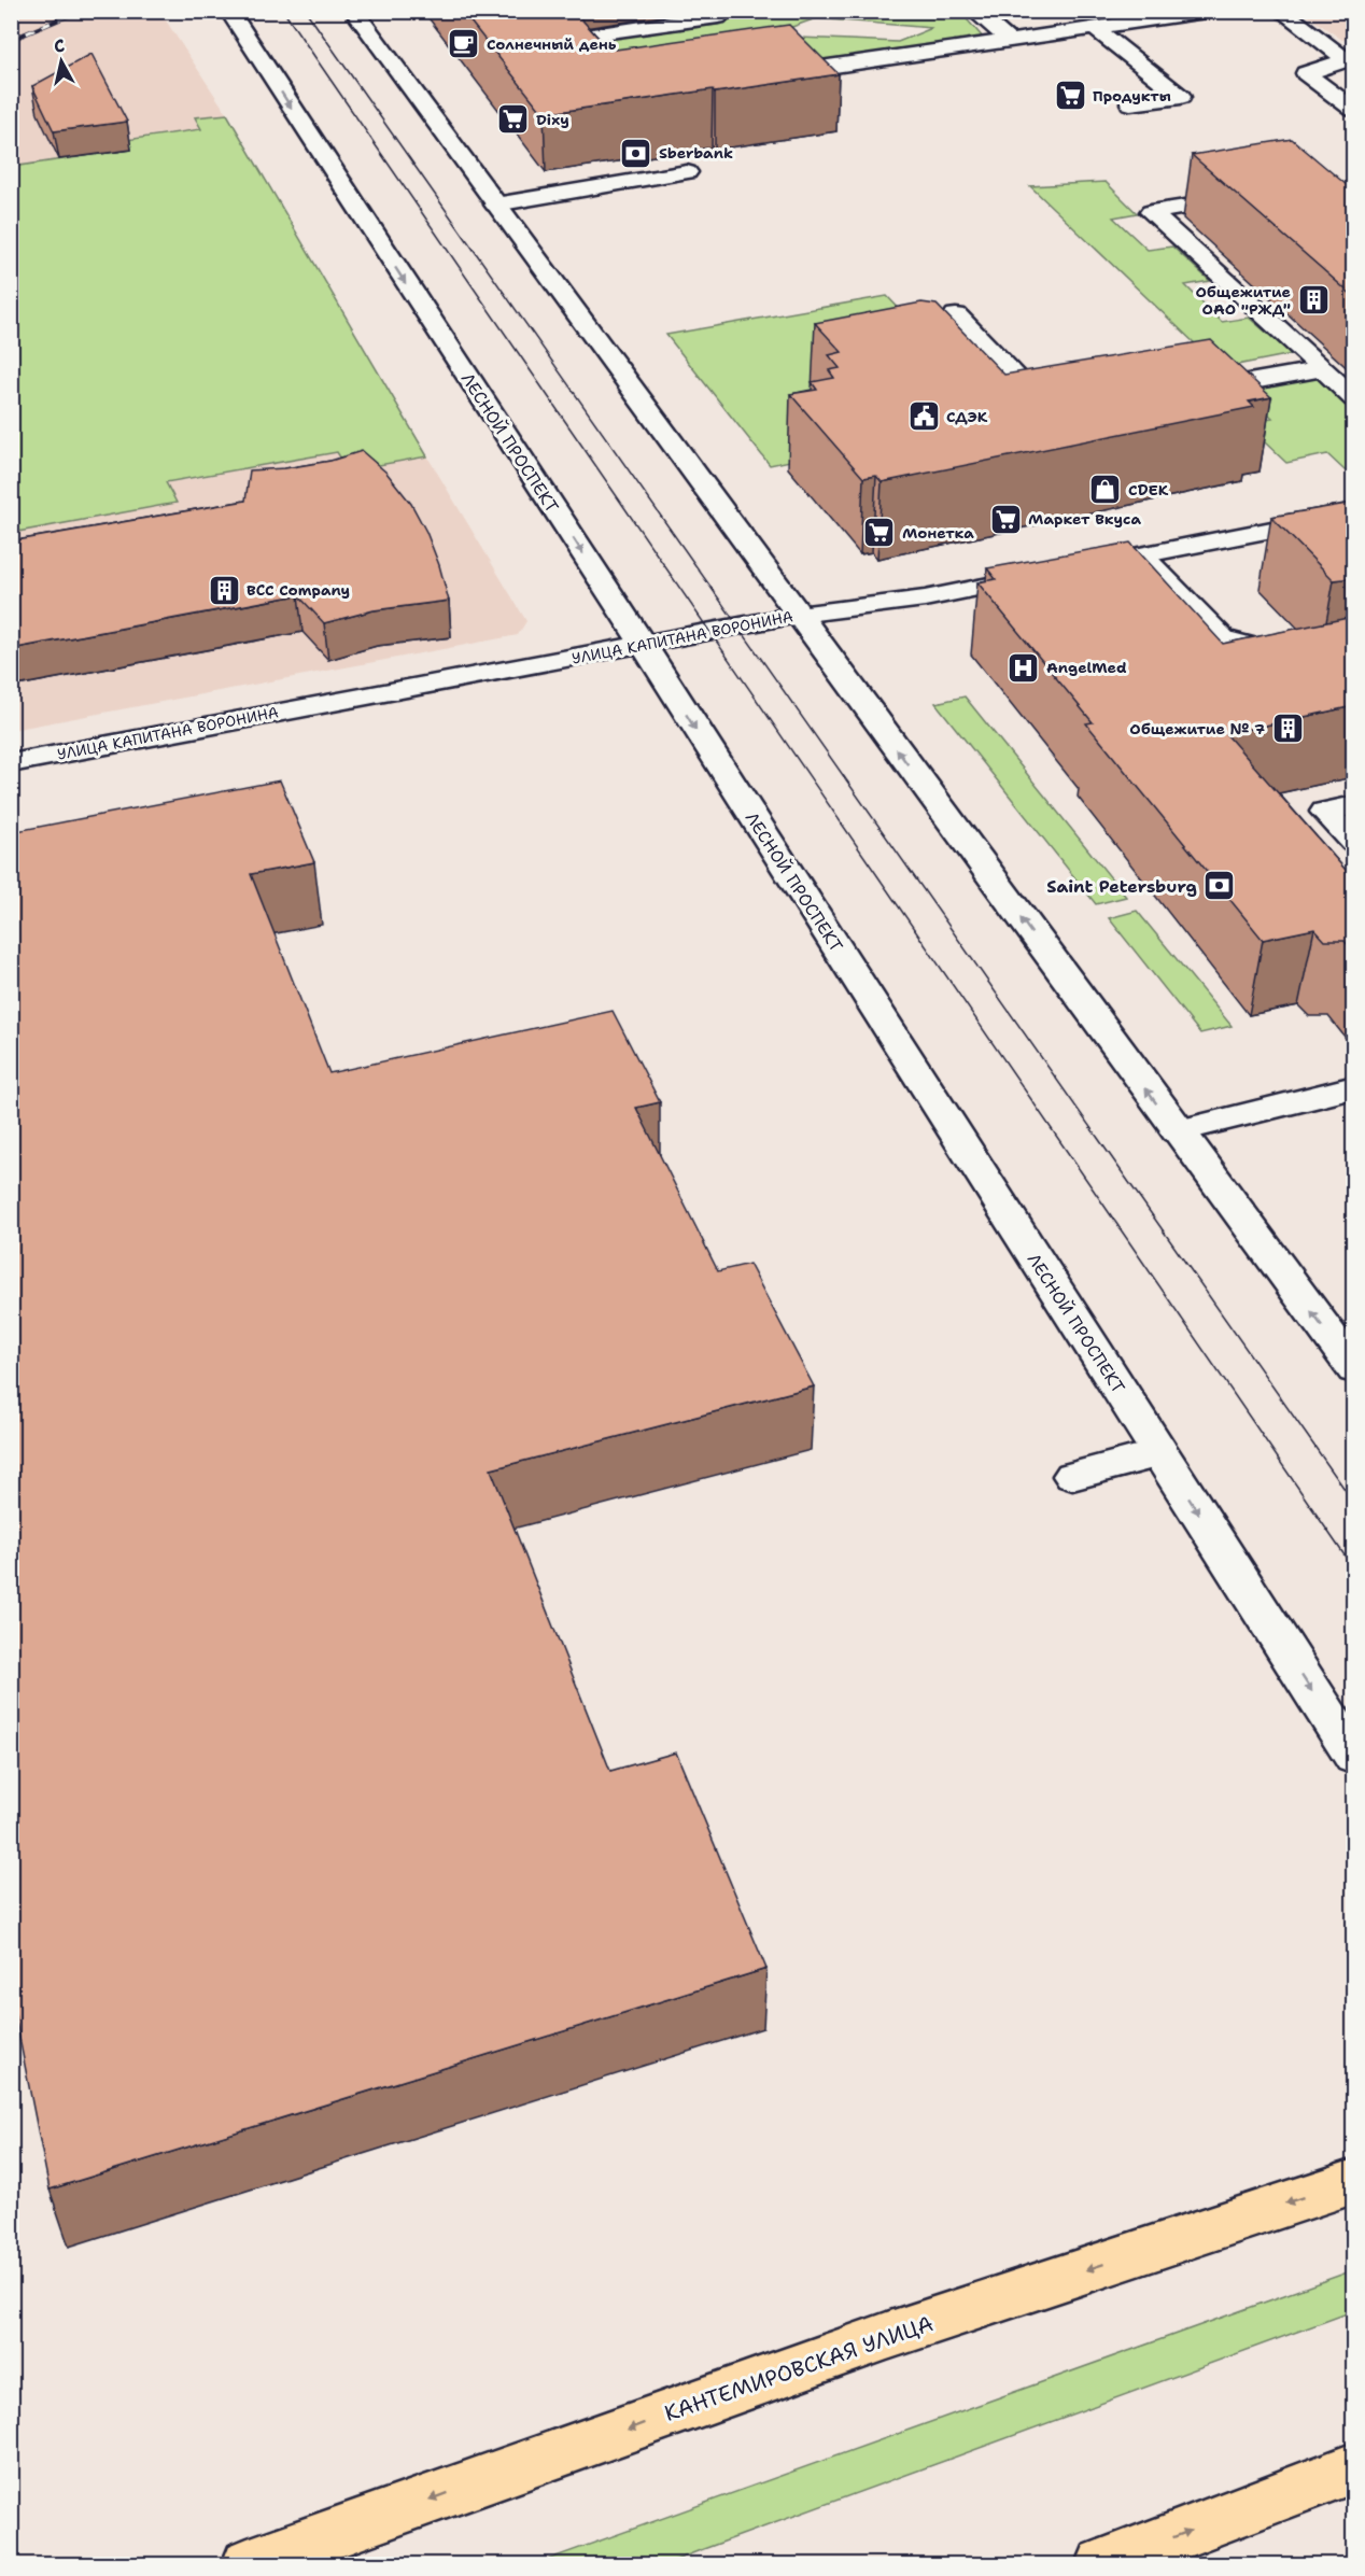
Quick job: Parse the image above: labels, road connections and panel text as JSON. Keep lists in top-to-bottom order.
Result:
{
  "streets": {
    "main road": ["ЛЕСНОЙ ПРОСПЕКТ", "УЛИЦА КАПИТАНА ВОРОНИНА", "КАНТЕМИРОВСКАЯ УЛИЦА"]
  },
  "crossings": [
    ["ЛЕСНОЙ ПРОСПЕКТ", "УЛИЦА КАПИТАНА ВОРОНИНА"]
  ],
  "one_way": ["КАНТЕМИРОВСКАЯ УЛИЦА"],
  "places": {
    "cafe": ["Солнечный день"],
    "supermarket": [
      "Продукты",
      "Dixy",
      "Маркет Вкуса",
      "Монетка"
    ],
    "bank": ["Sberbank", "Saint Petersburg"],
    "building": ["Общежитие ОАО \"РЖД\"", "BCC Company", "Общежитие № 7"],
    "public building": ["СДЭК"],
    "shop": ["CDEK"],
    "hospital": ["AngelMed"]
  },
  "north": "top"
}
